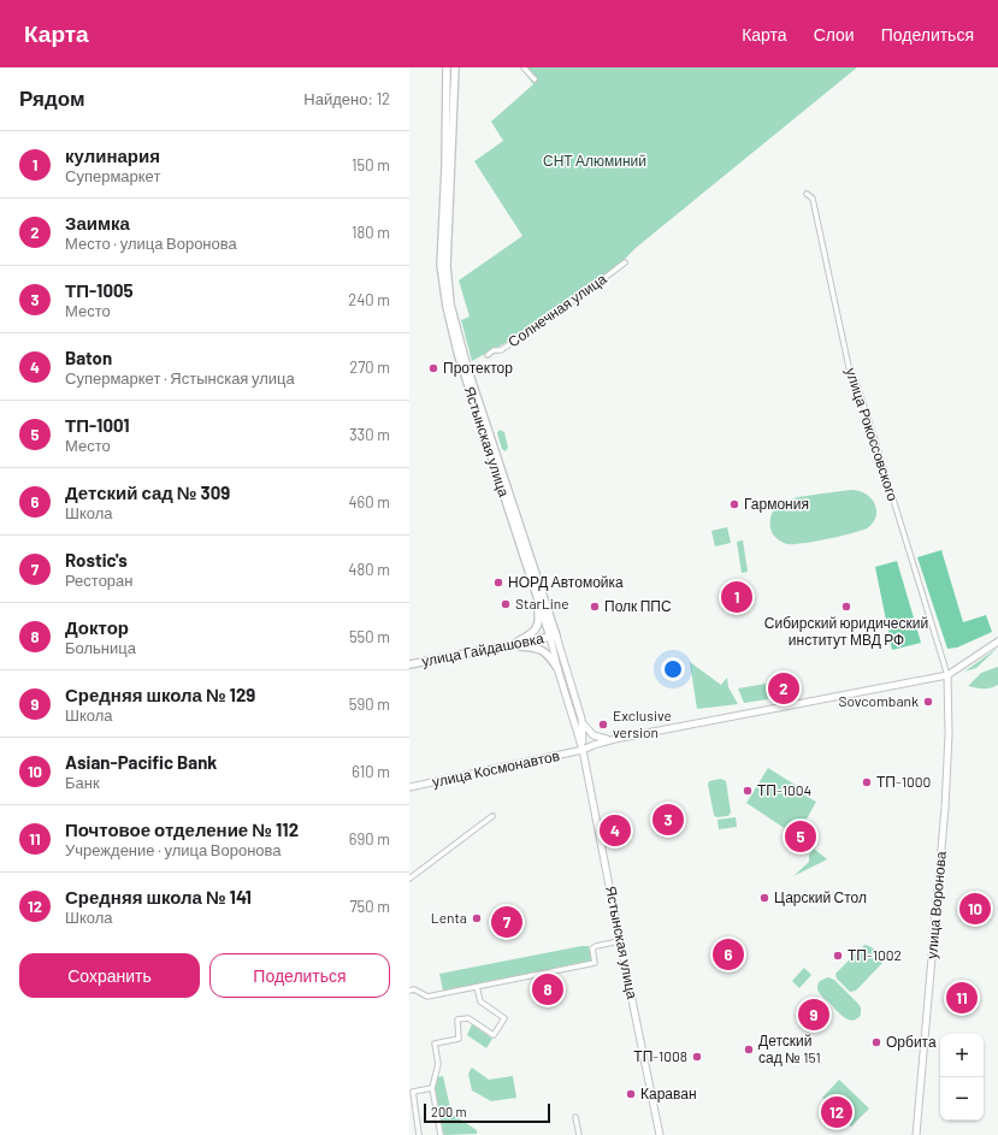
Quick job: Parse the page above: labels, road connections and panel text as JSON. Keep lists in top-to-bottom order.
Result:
{
  "streets": {
    "main road": [
      "Ястынская улица",
      "улица Гайдашовка",
      "улица Космонавтов",
      "улица Воронова"
    ],
    "street": ["Солнечная улица", "улица Рокоссовского"]
  },
  "crossings": [
    ["улица Рокоссовского", "улица Воронова"],
    ["Ястынская улица", "улица Гайдашовка"],
    ["Ястынская улица", "улица Космонавтов"]
  ],
  "parks": ["СНТ Алюминий"],
  "places": [
    "Протектор",
    "Гармония",
    "НОРД Автомойка",
    "StarLine",
    "Полк ППС",
    "Сибирский юридический институт МВД РФ",
    "Sovcombank",
    "Exclusive version",
    "ТП-1000",
    "ТП-1004",
    "Царский Стол",
    "Lenta",
    "ТП-1002",
    "Орбита",
    "Детский сад № 151",
    "ТП-1008",
    "Караван"
  ],
  "scale_bar": "200 m",
  "page": {
    "header": "Карта",
    "nav": ["Карта", "Слои", "Поделиться"],
    "heading": ["Рядом", "Найдено: 12"],
    "list": [
      {
        "mark": "1",
        "name": "кулинария",
        "note": "Супермаркет",
        "value": "150 m"
      },
      {
        "mark": "2",
        "name": "Заимка",
        "note": "Место · улица Воронова",
        "value": "180 m"
      },
      {
        "mark": "3",
        "name": "ТП-1005",
        "note": "Место",
        "value": "240 m"
      },
      {
        "mark": "4",
        "name": "Baton",
        "note": "Супермаркет · Ястынская улица",
        "value": "270 m"
      },
      {
        "mark": "5",
        "name": "ТП-1001",
        "note": "Место",
        "value": "330 m"
      },
      {
        "mark": "6",
        "name": "Детский сад № 309",
        "note": "Школа",
        "value": "460 m"
      },
      {
        "mark": "7",
        "name": "Rostic's",
        "note": "Ресторан",
        "value": "480 m"
      },
      {
        "mark": "8",
        "name": "Доктор",
        "note": "Больница",
        "value": "550 m"
      },
      {
        "mark": "9",
        "name": "Средняя школа № 129",
        "note": "Школа",
        "value": "590 m"
      },
      {
        "mark": "10",
        "name": "Asian-Pacific Bank",
        "note": "Банк",
        "value": "610 m"
      },
      {
        "mark": "11",
        "name": "Почтовое отделение № 112",
        "note": "Учреждение · улица Воронова",
        "value": "690 m"
      },
      {
        "mark": "12",
        "name": "Средняя школа № 141",
        "note": "Школа",
        "value": "750 m"
      }
    ],
    "pins": [
      "1",
      "2",
      "3",
      "4",
      "5",
      "10",
      "7",
      "6",
      "8",
      "11",
      "9",
      "12"
    ],
    "buttons": ["Сохранить", "Поделиться"],
    "map_buttons": ["+", "−"],
    "scale": "200 m"
  }
}
